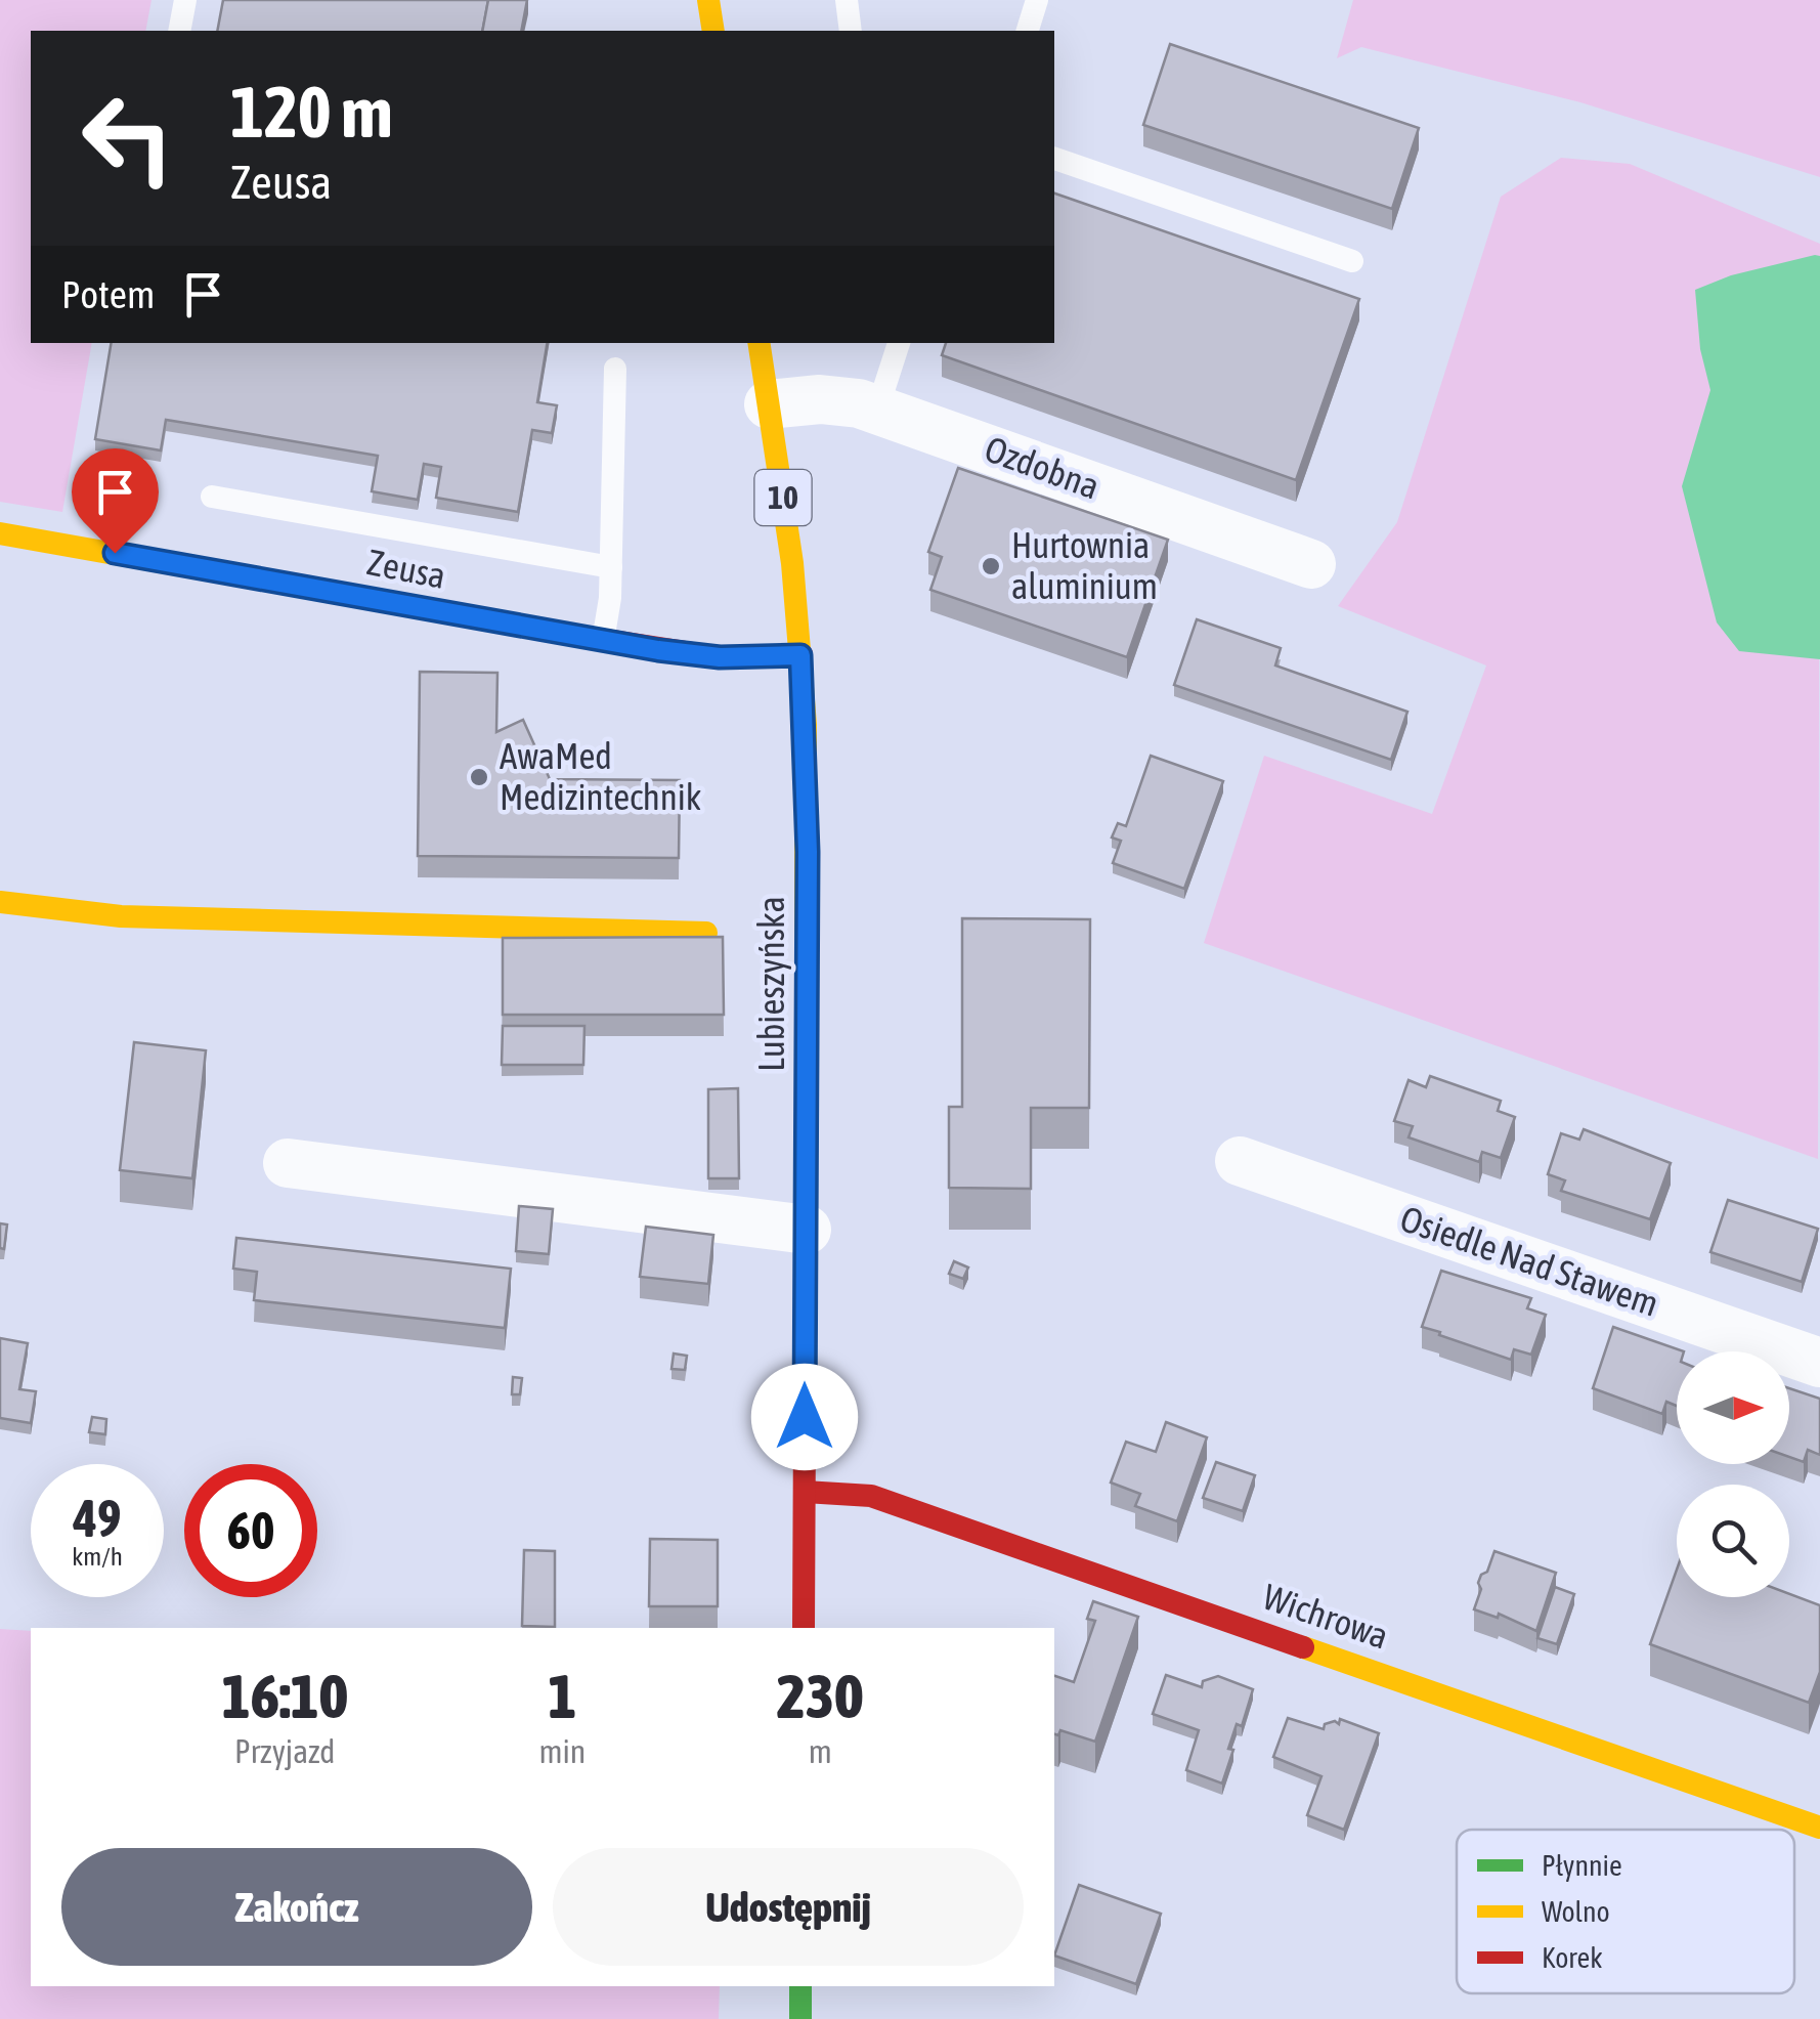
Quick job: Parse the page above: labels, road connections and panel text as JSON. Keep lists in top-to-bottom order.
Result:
{
  "streets": {
    "street": [
      "Ozdobna",
      "10",
      "Zeusa",
      "Lubieszyńska",
      "Osiedle Nad Stawem",
      "Wichrowa"
    ]
  },
  "crossings": [
    ["Ozdobna", "Lubieszyńska"],
    ["Zeusa", "Lubieszyńska"],
    ["Lubieszyńska", "Wichrowa"]
  ],
  "places": ["Hurtownia aluminium", "AwaMed Medizintechnik"],
  "legend": ["Płynnie", "Wolno", "Korek"],
  "north": "right",
  "page": {
    "turn": ["120 m", "Zeusa"],
    "then": "Potem",
    "speed": "49 km/h",
    "limit": "60",
    "eta": [
      "16:10",
      "Przyjazd",
      "1",
      "min",
      "230",
      "m"
    ],
    "buttons": ["Zakończ", "Udostępnij"]
  }
}
